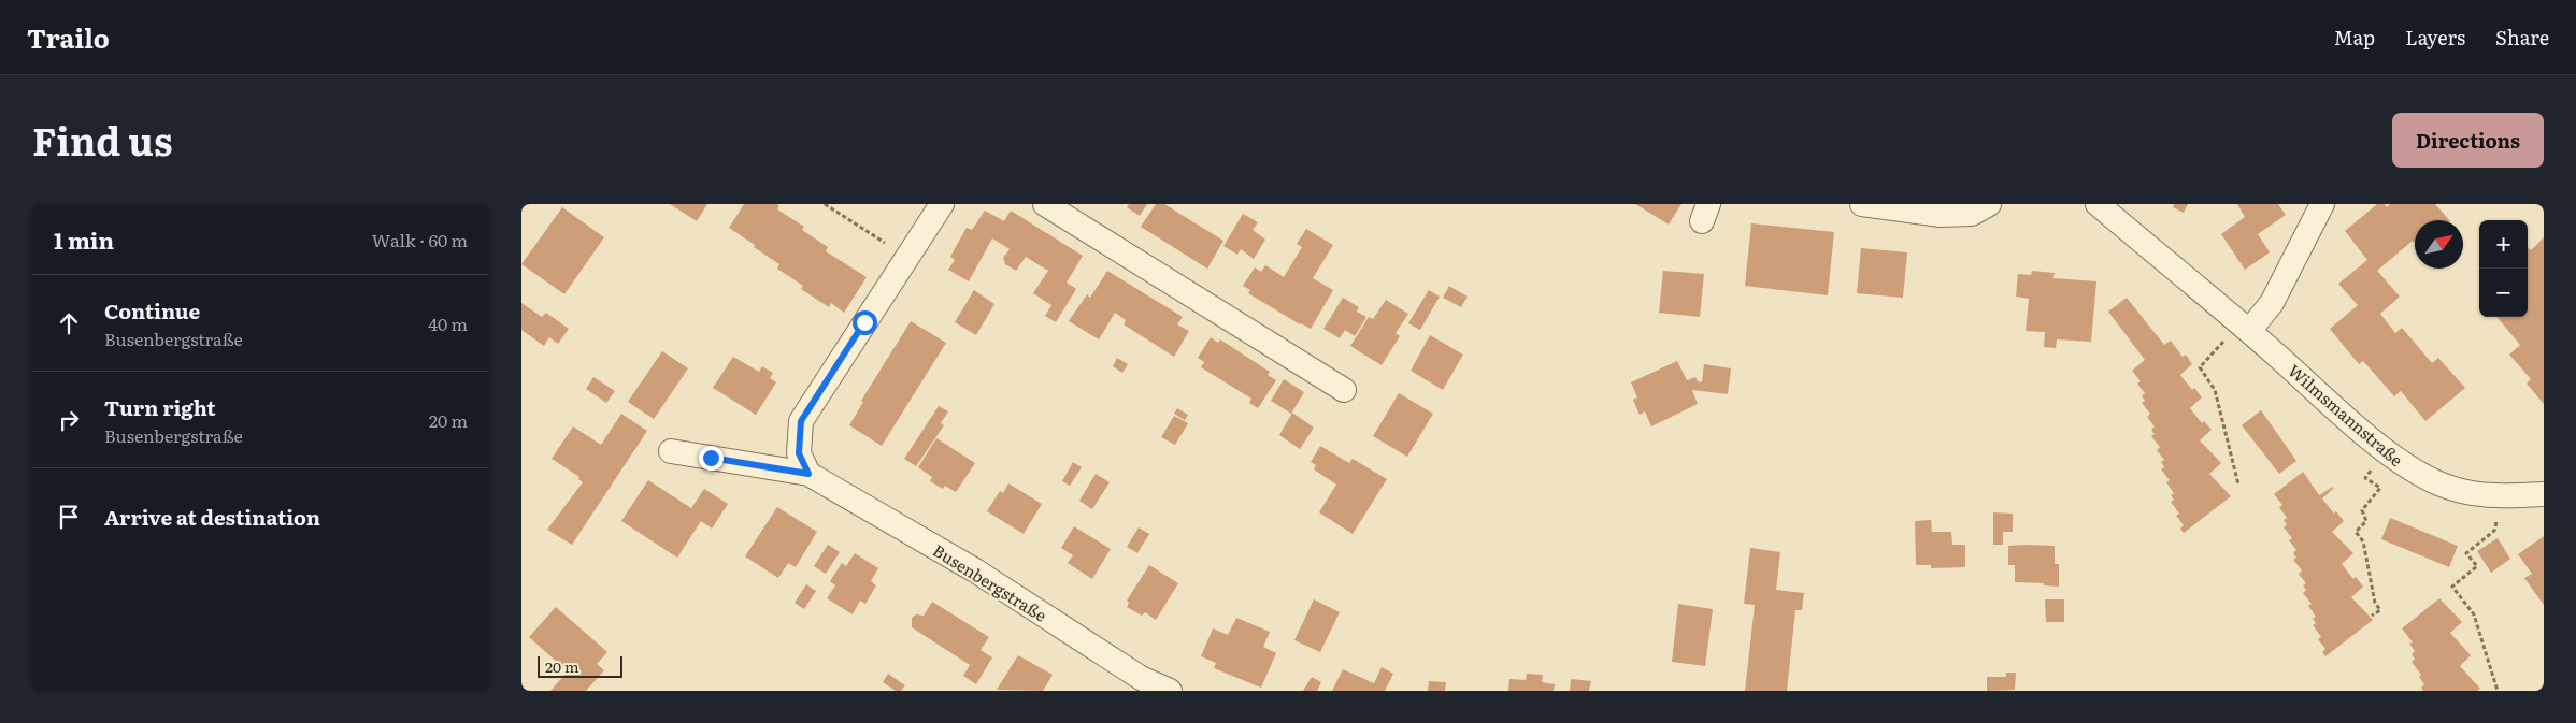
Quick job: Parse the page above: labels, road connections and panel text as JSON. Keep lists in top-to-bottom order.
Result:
{
  "streets": {
    "street": ["Wilmsmannstraße", "Busenbergstraße"]
  },
  "scale_bar": "20 m",
  "north": "top right",
  "page": {
    "header": "Trailo",
    "nav": ["Map", "Layers", "Share"],
    "title": "Find us",
    "buttons": "Directions",
    "heading": ["1 min", "Walk · 60 m"],
    "map_buttons": ["+", "−"],
    "list": [
      ["Continue", "Busenbergstraße", "40 m"],
      ["Turn right", "Busenbergstraße", "20 m"],
      "Arrive at destination"
    ],
    "scale": "20 m"
  }
}
